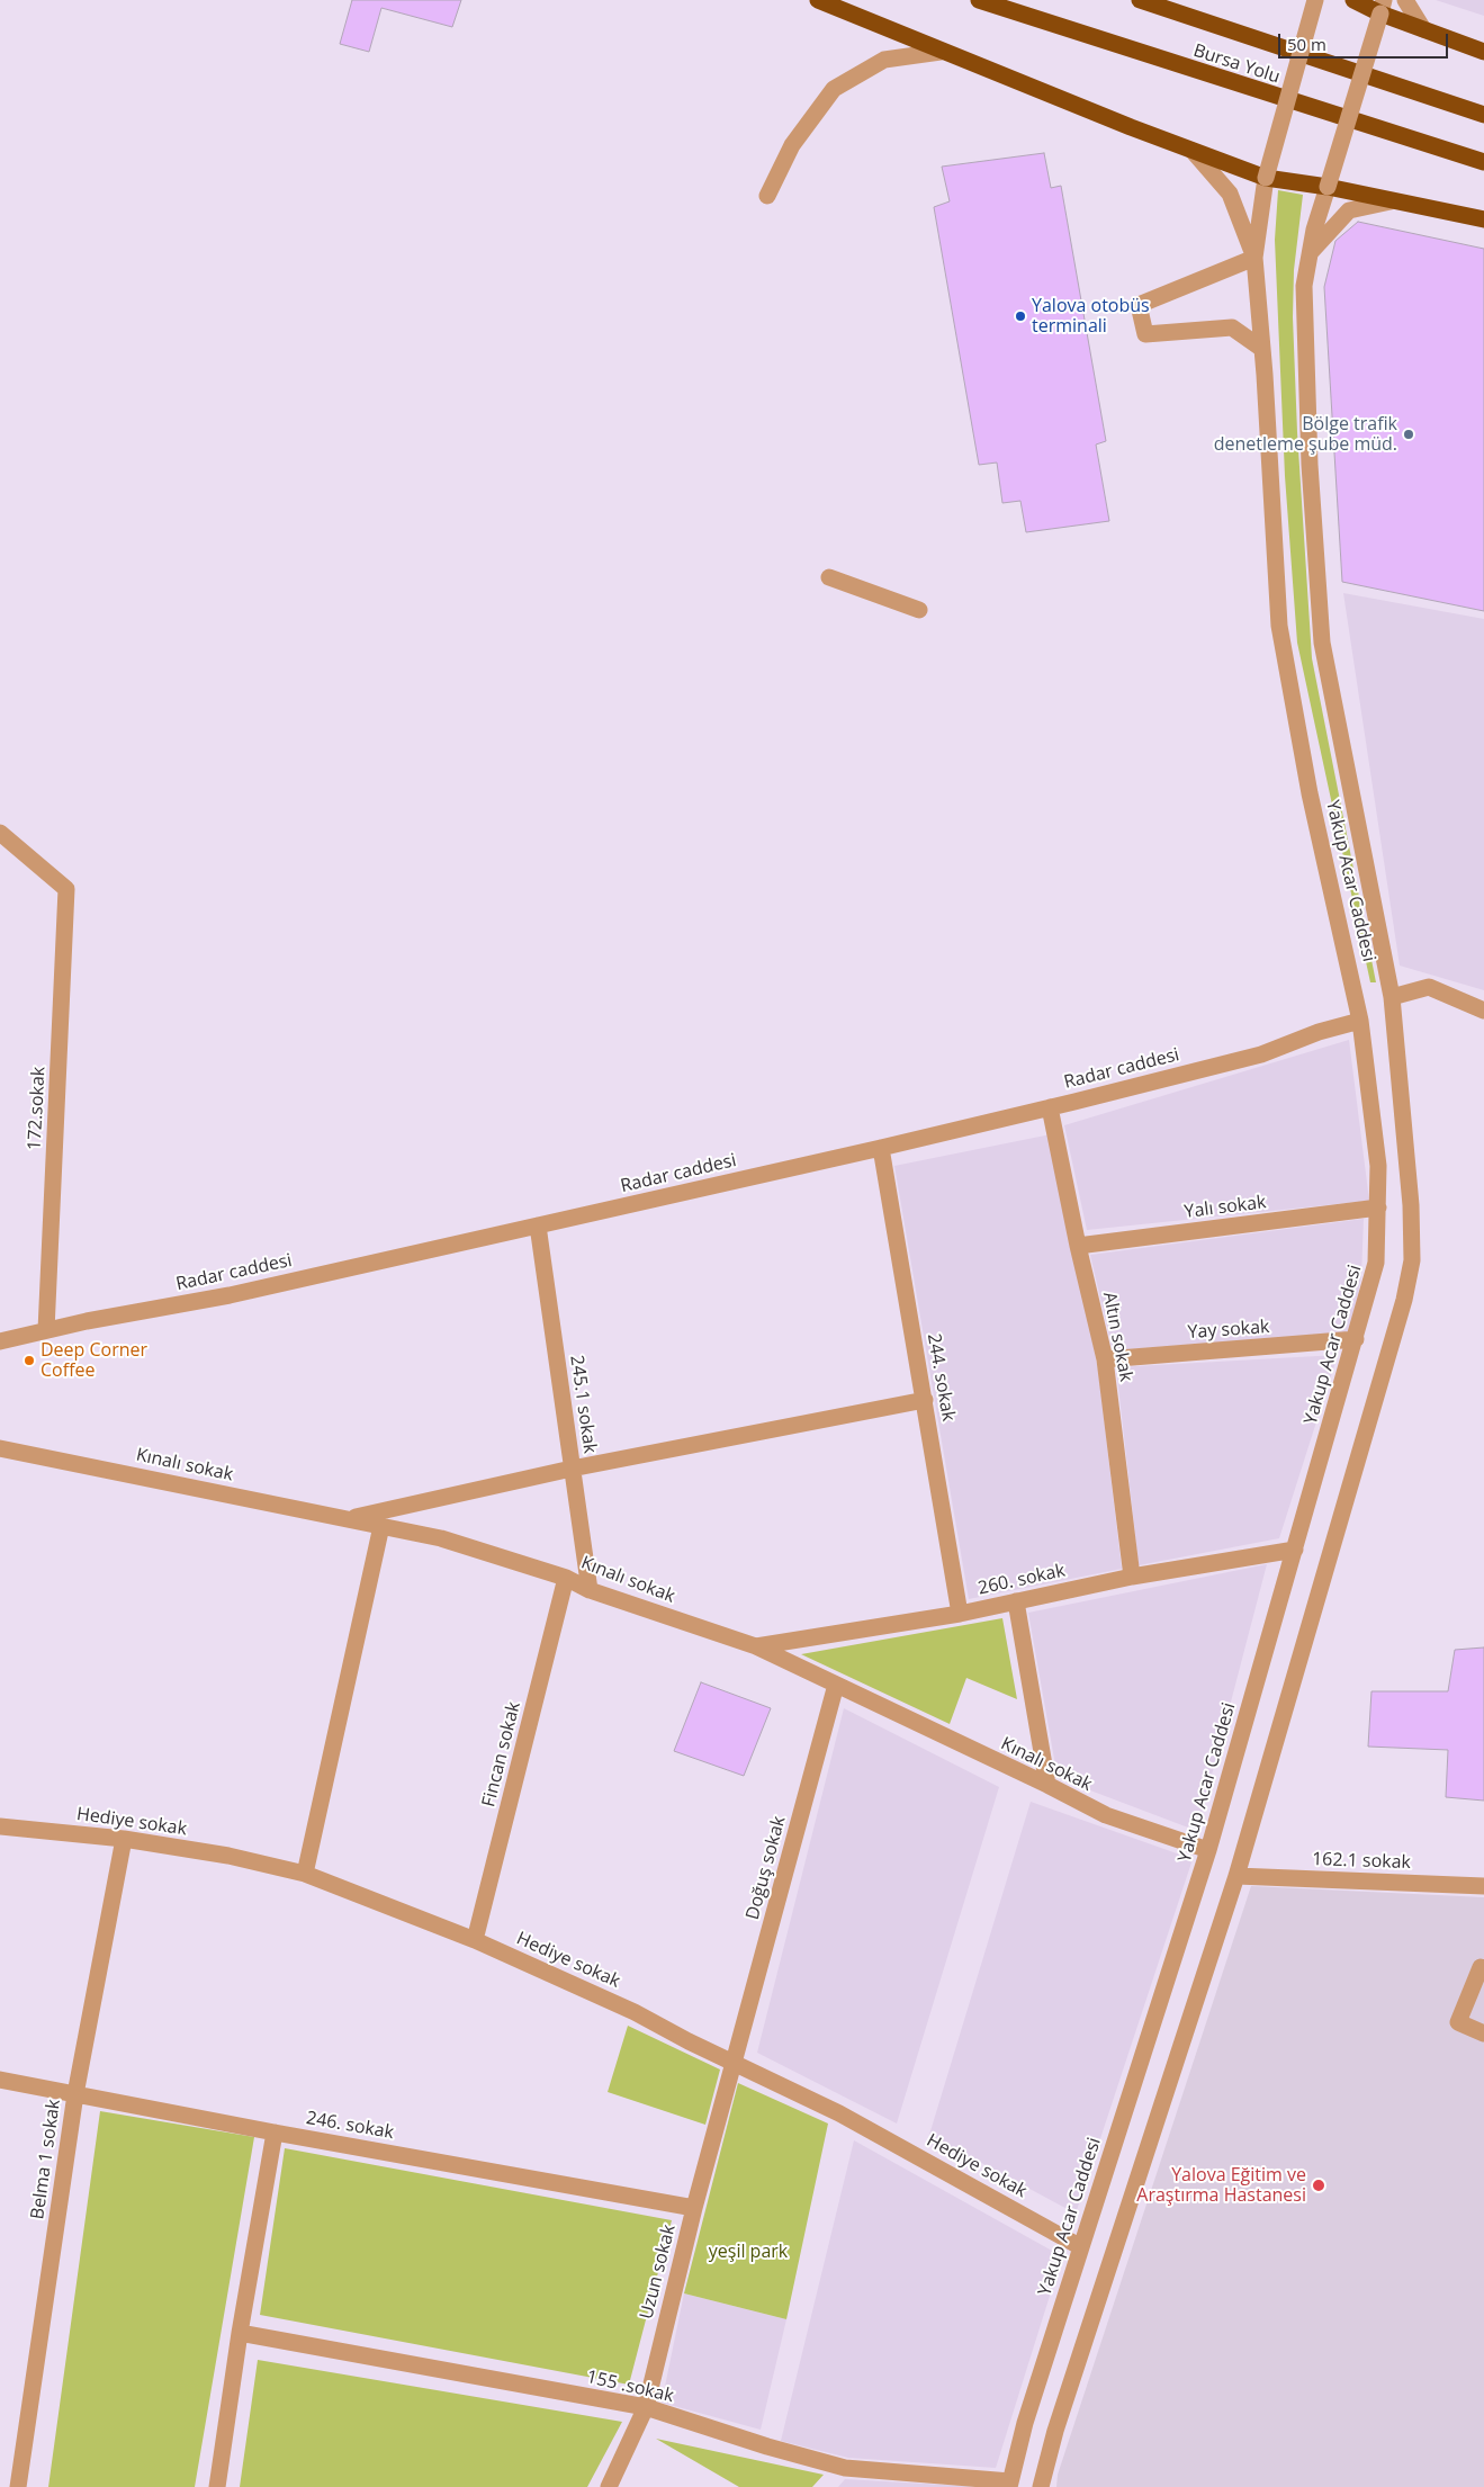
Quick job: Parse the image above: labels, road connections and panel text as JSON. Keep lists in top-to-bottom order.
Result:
{
  "streets": {
    "highway": ["Bursa Yolu"],
    "street": [
      "Yakup Acar Caddesi",
      "Radar caddesi",
      "172.sokak",
      "Yalı sokak",
      "Yay sokak",
      "Altın sokak",
      "244. sokak",
      "245.1 sokak",
      "Kınalı sokak",
      "260. sokak",
      "Fincan sokak",
      "Hediye sokak",
      "162.1 sokak",
      "Doğuş sokak",
      "246. sokak",
      "Belma 1 sokak",
      "Uzun sokak",
      "155 .sokak"
    ]
  },
  "crossings": [
    ["Yakup Acar Caddesi", "Radar caddesi"],
    ["Yakup Acar Caddesi", "Yalı sokak"],
    ["Yakup Acar Caddesi", "Yay sokak"],
    ["Yakup Acar Caddesi", "Kınalı sokak"],
    ["Yakup Acar Caddesi", "260. sokak"],
    ["Yakup Acar Caddesi", "Hediye sokak"],
    ["Yakup Acar Caddesi", "162.1 sokak"],
    ["Yakup Acar Caddesi", "155 .sokak"],
    ["Radar caddesi", "172.sokak"],
    ["Radar caddesi", "Altın sokak"],
    ["Radar caddesi", "244. sokak"],
    ["Radar caddesi", "245.1 sokak"],
    ["Yalı sokak", "Altın sokak"],
    ["Yay sokak", "Altın sokak"],
    ["Altın sokak", "260. sokak"],
    ["244. sokak", "260. sokak"],
    ["245.1 sokak", "Kınalı sokak"],
    ["Kınalı sokak", "260. sokak"],
    ["Kınalı sokak", "Fincan sokak"],
    ["Kınalı sokak", "Doğuş sokak"],
    ["Fincan sokak", "Hediye sokak"],
    ["Hediye sokak", "Doğuş sokak"],
    ["Hediye sokak", "Belma 1 sokak"],
    ["Hediye sokak", "Uzun sokak"],
    ["Doğuş sokak", "Uzun sokak"],
    ["246. sokak", "Belma 1 sokak"],
    ["246. sokak", "Uzun sokak"],
    ["Uzun sokak", "155 .sokak"]
  ],
  "parks": ["yeşil park"],
  "places": [
    "Yalova otobüs terminali",
    "Bölge trafik denetleme şube müd.",
    "Deep Corner Coffee",
    "Yalova Eğitim ve Araştırma Hastanesi"
  ],
  "scale_bar": "50 m"
}
